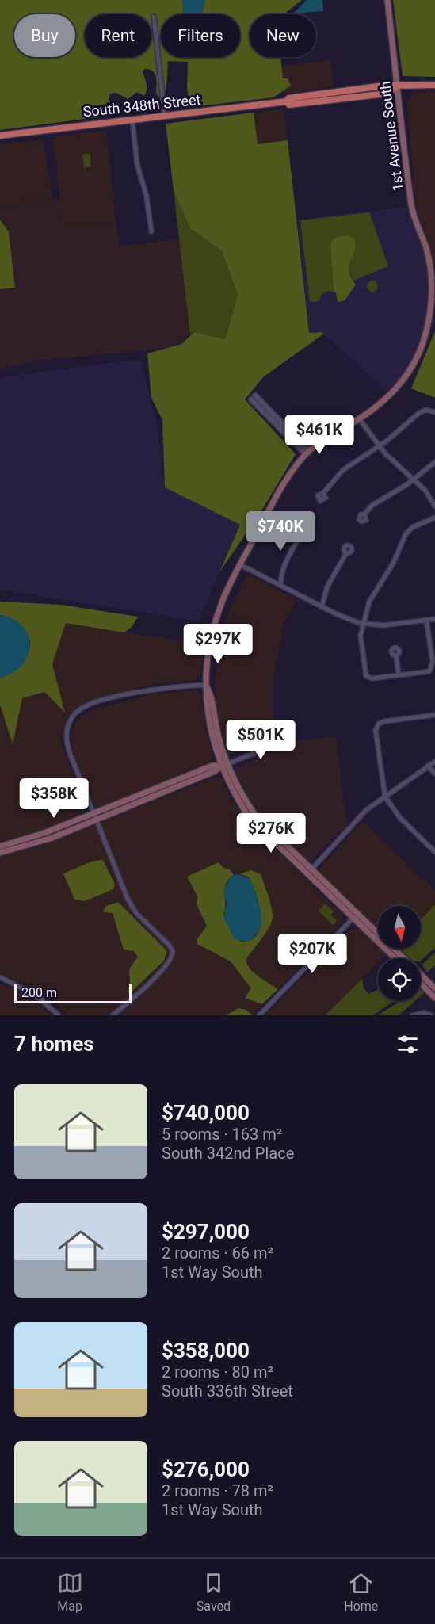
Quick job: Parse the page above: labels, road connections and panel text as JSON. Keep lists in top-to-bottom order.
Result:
{
  "streets": {
    "main road": ["South 348th Street", "1st Avenue South"]
  },
  "crossings": [
    ["South 348th Street", "1st Avenue South"]
  ],
  "scale_bar": "200 m",
  "north": "bottom",
  "page": {
    "chip": [
      "Buy",
      "Rent",
      "Filters",
      "New"
    ],
    "price": [
      "$461K",
      "$740K",
      "$297K",
      "$501K",
      "$358K",
      "$276K",
      "$207K"
    ],
    "scale": "200 m",
    "heading": "7 homes",
    "list": [
      {
        "name": "$740,000",
        "note": "5 rooms · 163 m² · South 342nd Place"
      },
      {
        "name": "$297,000",
        "note": "2 rooms · 66 m² · 1st Way South"
      },
      {
        "name": "$358,000",
        "note": "2 rooms · 80 m² · South 336th Street"
      },
      {
        "name": "$276,000",
        "note": "2 rooms · 78 m² · 1st Way South"
      }
    ],
    "tabs": ["Map", "Saved", "Home"]
  }
}
